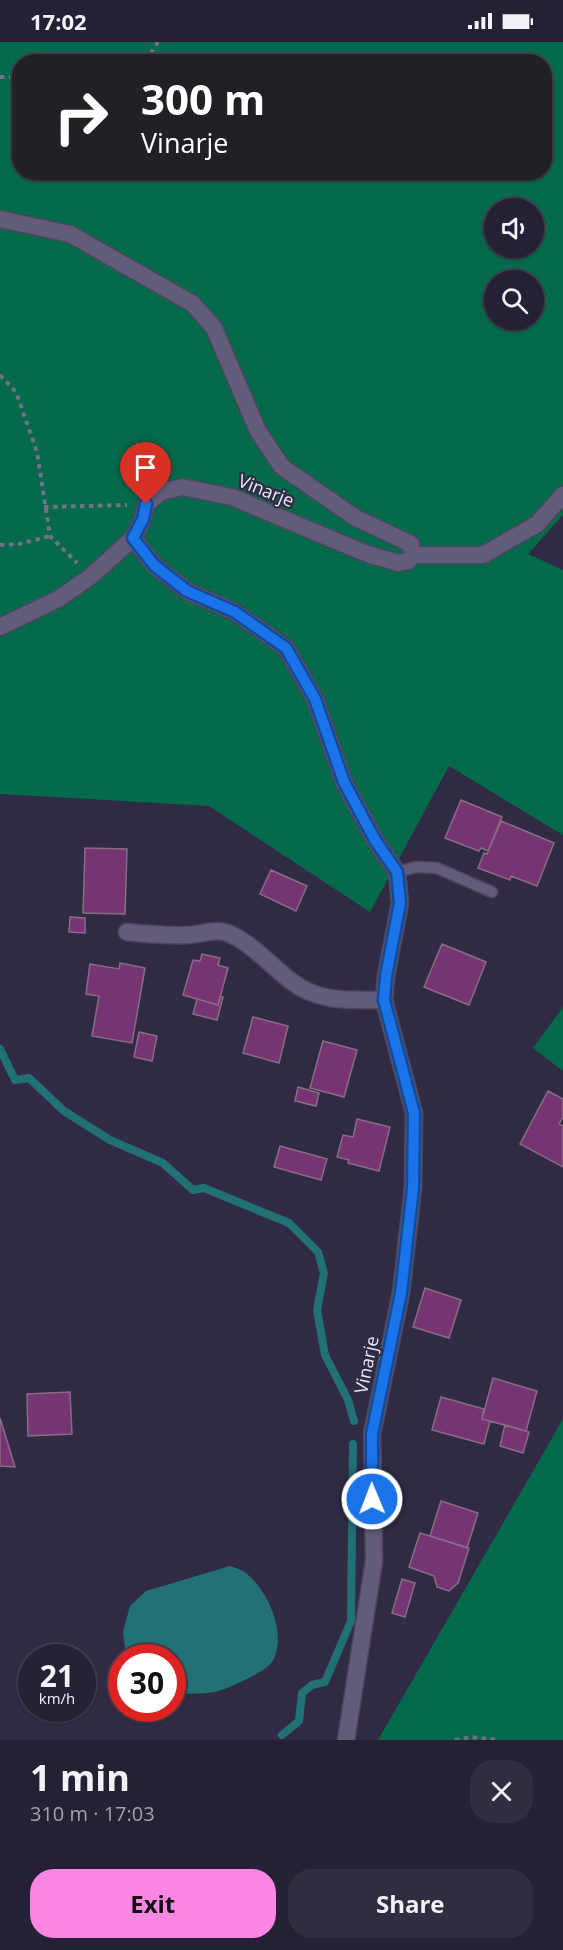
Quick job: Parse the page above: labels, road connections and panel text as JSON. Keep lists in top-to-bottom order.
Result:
{
  "streets": {
    "street": ["Vinarje"]
  },
  "page": {
    "status": "17:02",
    "turn": ["300 m", "Vinarje"],
    "speed": "21 km/h",
    "limit": "30",
    "heading": ["1 min", "310 m · 17:03"],
    "buttons": ["Exit", "Share"]
  }
}
